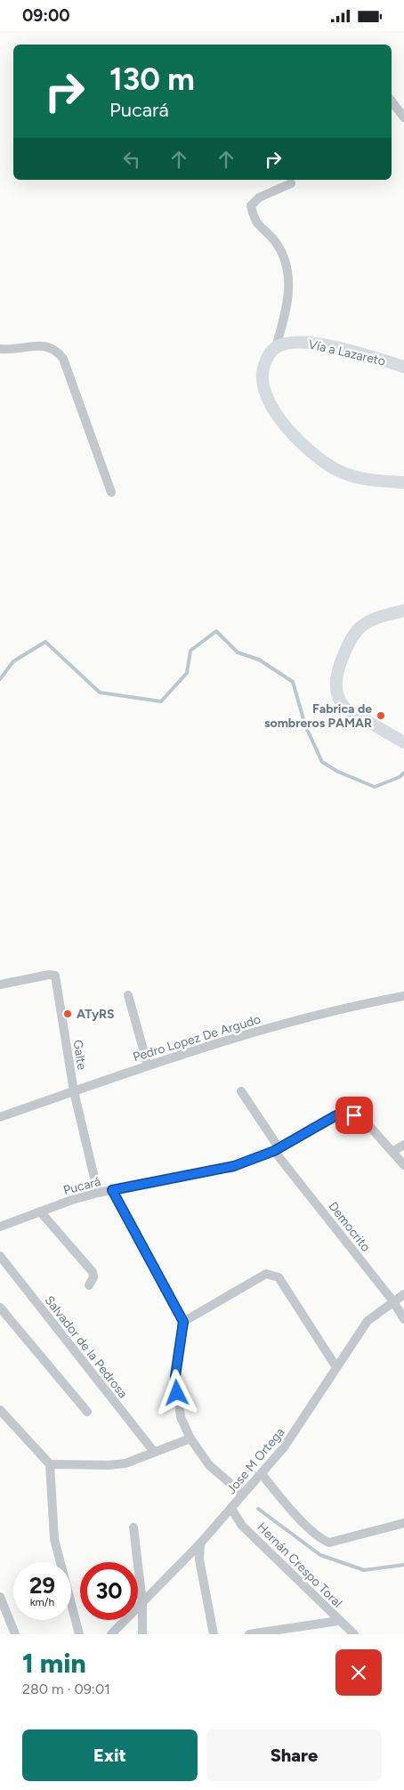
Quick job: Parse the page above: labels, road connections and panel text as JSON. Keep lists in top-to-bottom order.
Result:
{
  "streets": {
    "street": [
      "Vía a Lazareto",
      "Pedro Lopez De Argudo",
      "Galte",
      "Pucará",
      "Democrito",
      "Salvador de la Pedrosa",
      "Jose M Ortega",
      "Hernán Crespo Toral"
    ]
  },
  "crossings": [
    ["Pedro Lopez De Argudo", "Galte"],
    ["Galte", "Pucará"],
    ["Pucará", "Democrito"],
    ["Democrito", "Jose M Ortega"],
    ["Jose M Ortega", "Hernán Crespo Toral"]
  ],
  "places": ["Fabrica de sombreros PAMAR", "ATyRS"],
  "page": {
    "status": "09:00",
    "turn": ["130 m", "Pucará"],
    "speed": "29 km/h",
    "limit": "30",
    "heading": ["1 min", "280 m · 09:01"],
    "buttons": ["Exit", "Share"]
  }
}
